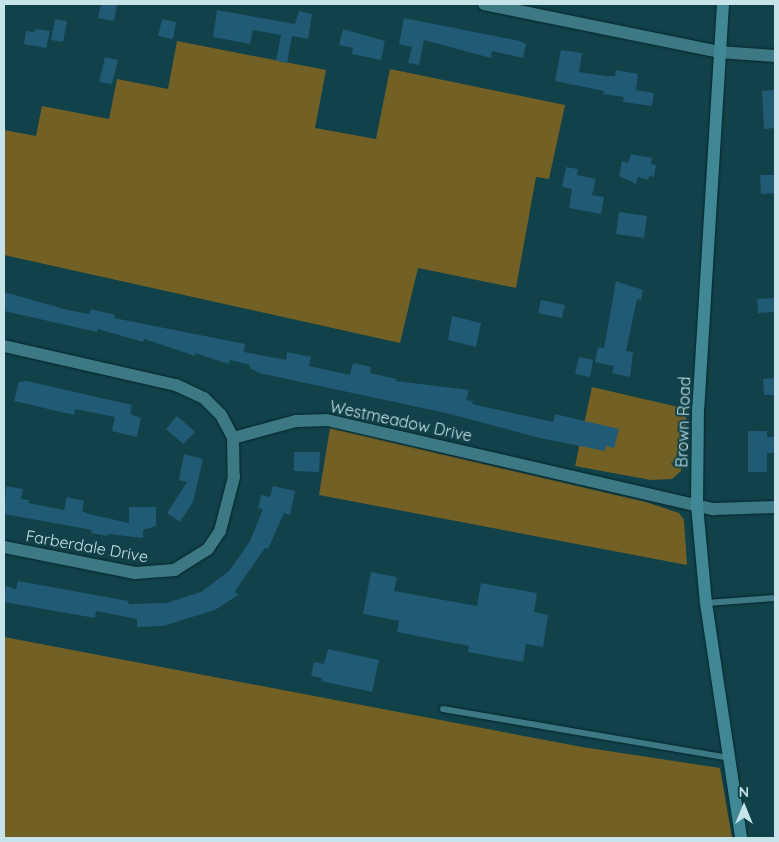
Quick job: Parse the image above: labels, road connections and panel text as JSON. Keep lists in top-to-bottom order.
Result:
{
  "streets": {
    "main road": ["Brown Road"],
    "street": ["Westmeadow Drive", "Farberdale Drive"]
  },
  "crossings": [
    ["Westmeadow Drive", "Brown Road"],
    ["Westmeadow Drive", "Farberdale Drive"]
  ],
  "north": "top"
}
